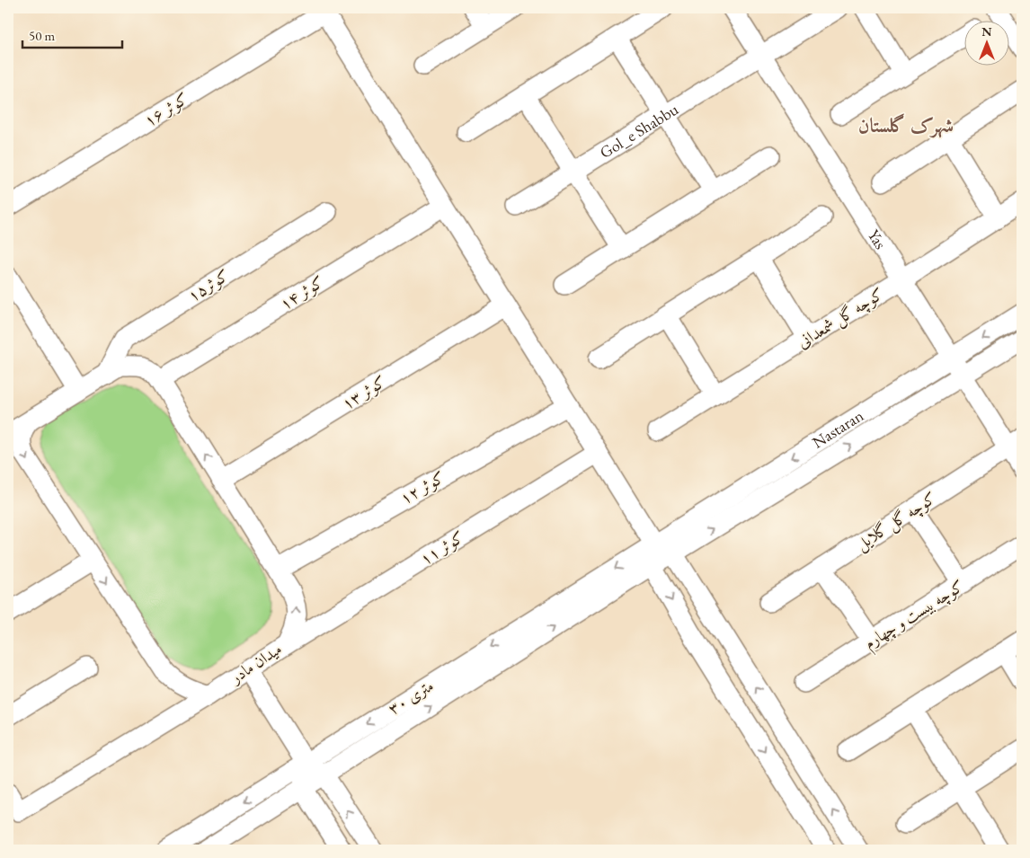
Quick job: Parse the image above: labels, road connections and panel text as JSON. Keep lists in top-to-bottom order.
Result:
{
  "streets": {
    "street": [
      "کوثر ۱۶",
      "Gol_e Shabbu",
      "Yas",
      "کوثر۱۵",
      "کوثر ۱۴",
      "کوچه گل شمعدانی",
      "کوثر ۱۳",
      "Nastaran",
      "کوثر ۱۲",
      "کوچه گل گلایل",
      "کوثر ۱۱",
      "کوچه بیست و چهارم",
      "میدان مادر",
      "۳۰ متری"
    ]
  },
  "crossings": [
    ["Gol_e Shabbu", "Yas"],
    ["Yas", "کوچه گل شمعدانی"],
    ["Yas", "Nastaran"],
    ["Yas", "کوچه گل گلایل"],
    ["کوثر۱۵", "میدان مادر"],
    ["کوثر ۱۴", "میدان مادر"],
    ["کوثر ۱۳", "میدان مادر"],
    ["Nastaran", "۳۰ متری"],
    ["کوثر ۱۲", "میدان مادر"],
    ["کوثر ۱۱", "میدان مادر"]
  ],
  "districts": ["شهرک گلستان"],
  "scale_bar": "50 m",
  "north": "top"
}
